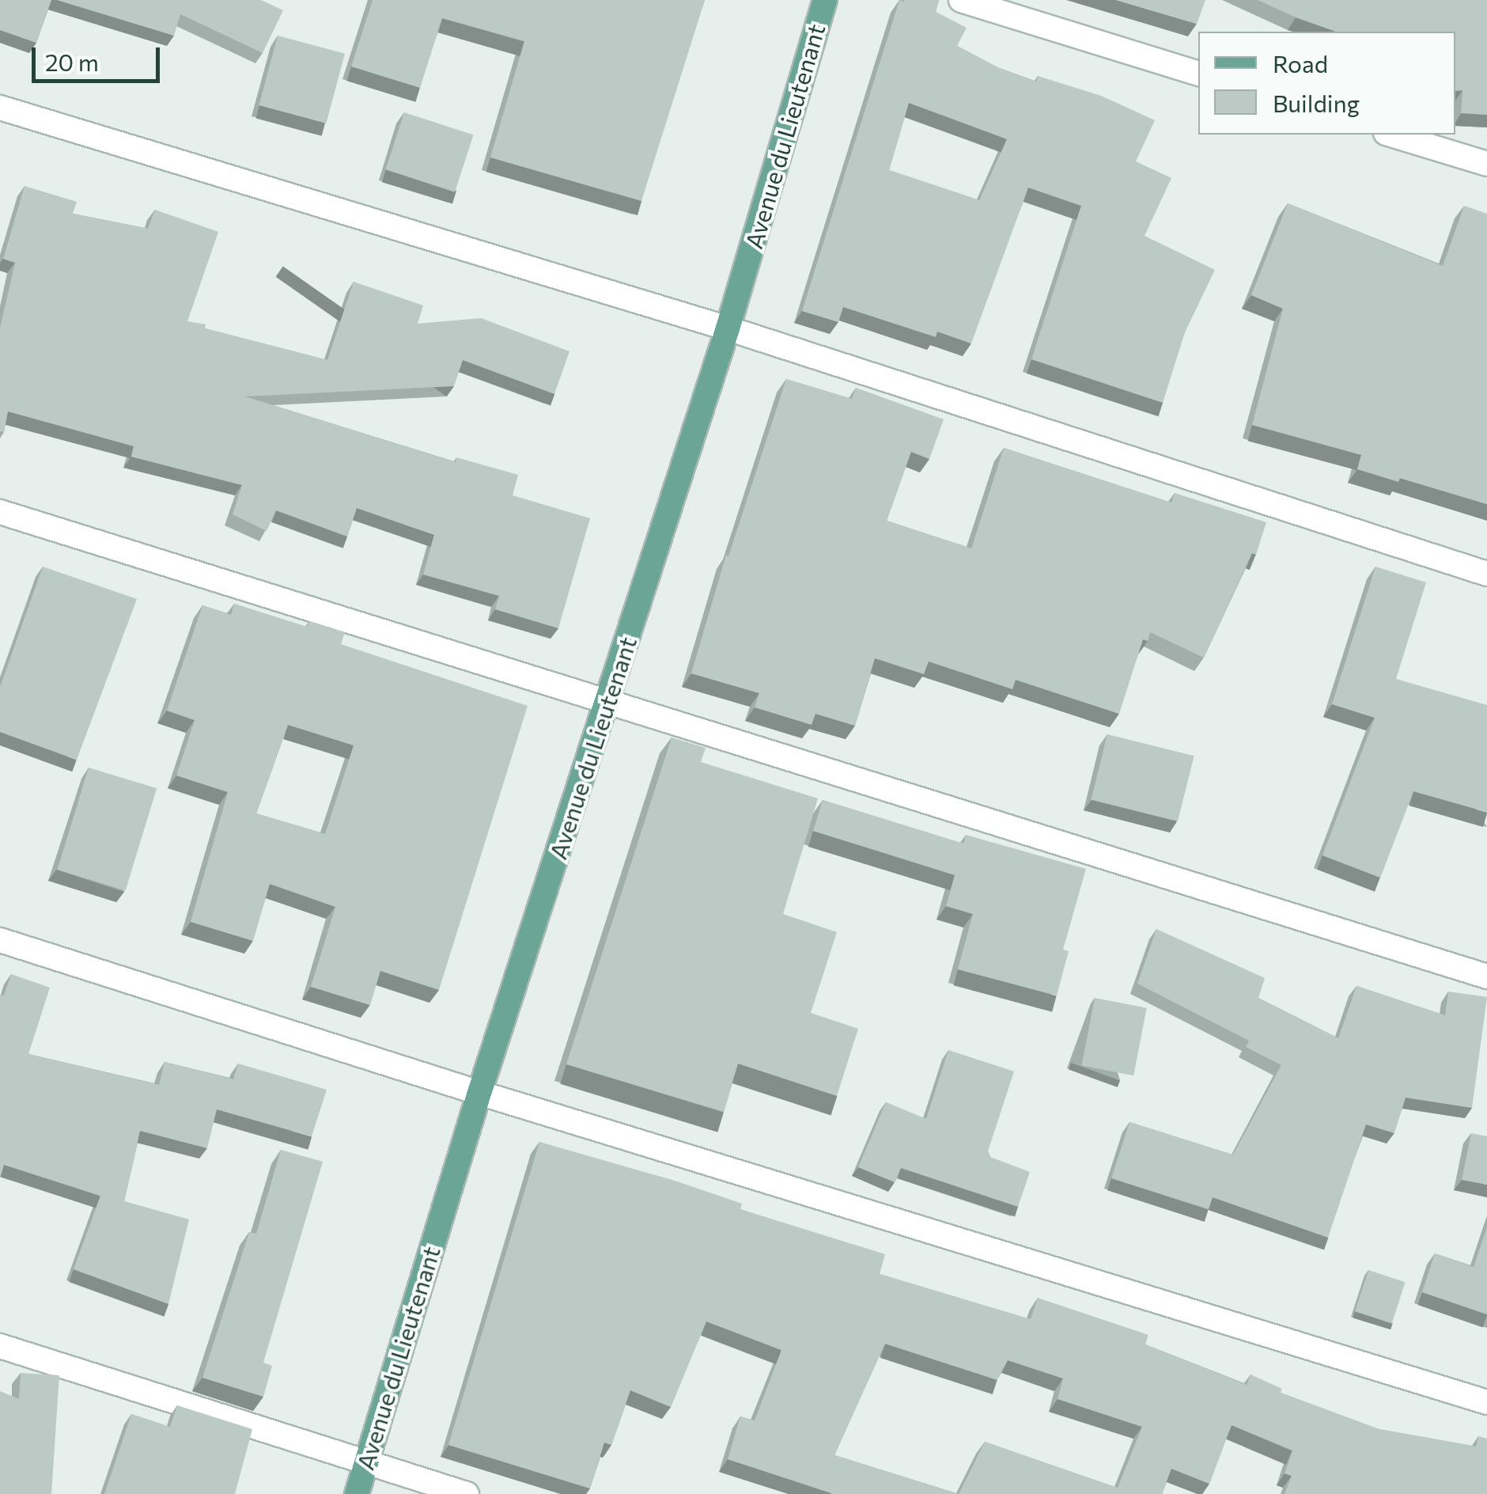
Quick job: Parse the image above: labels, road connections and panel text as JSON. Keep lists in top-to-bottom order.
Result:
{
  "streets": {
    "main road": ["Avenue du Lieutenant"]
  },
  "legend": ["Road", "Building"],
  "scale_bar": "20 m"
}
